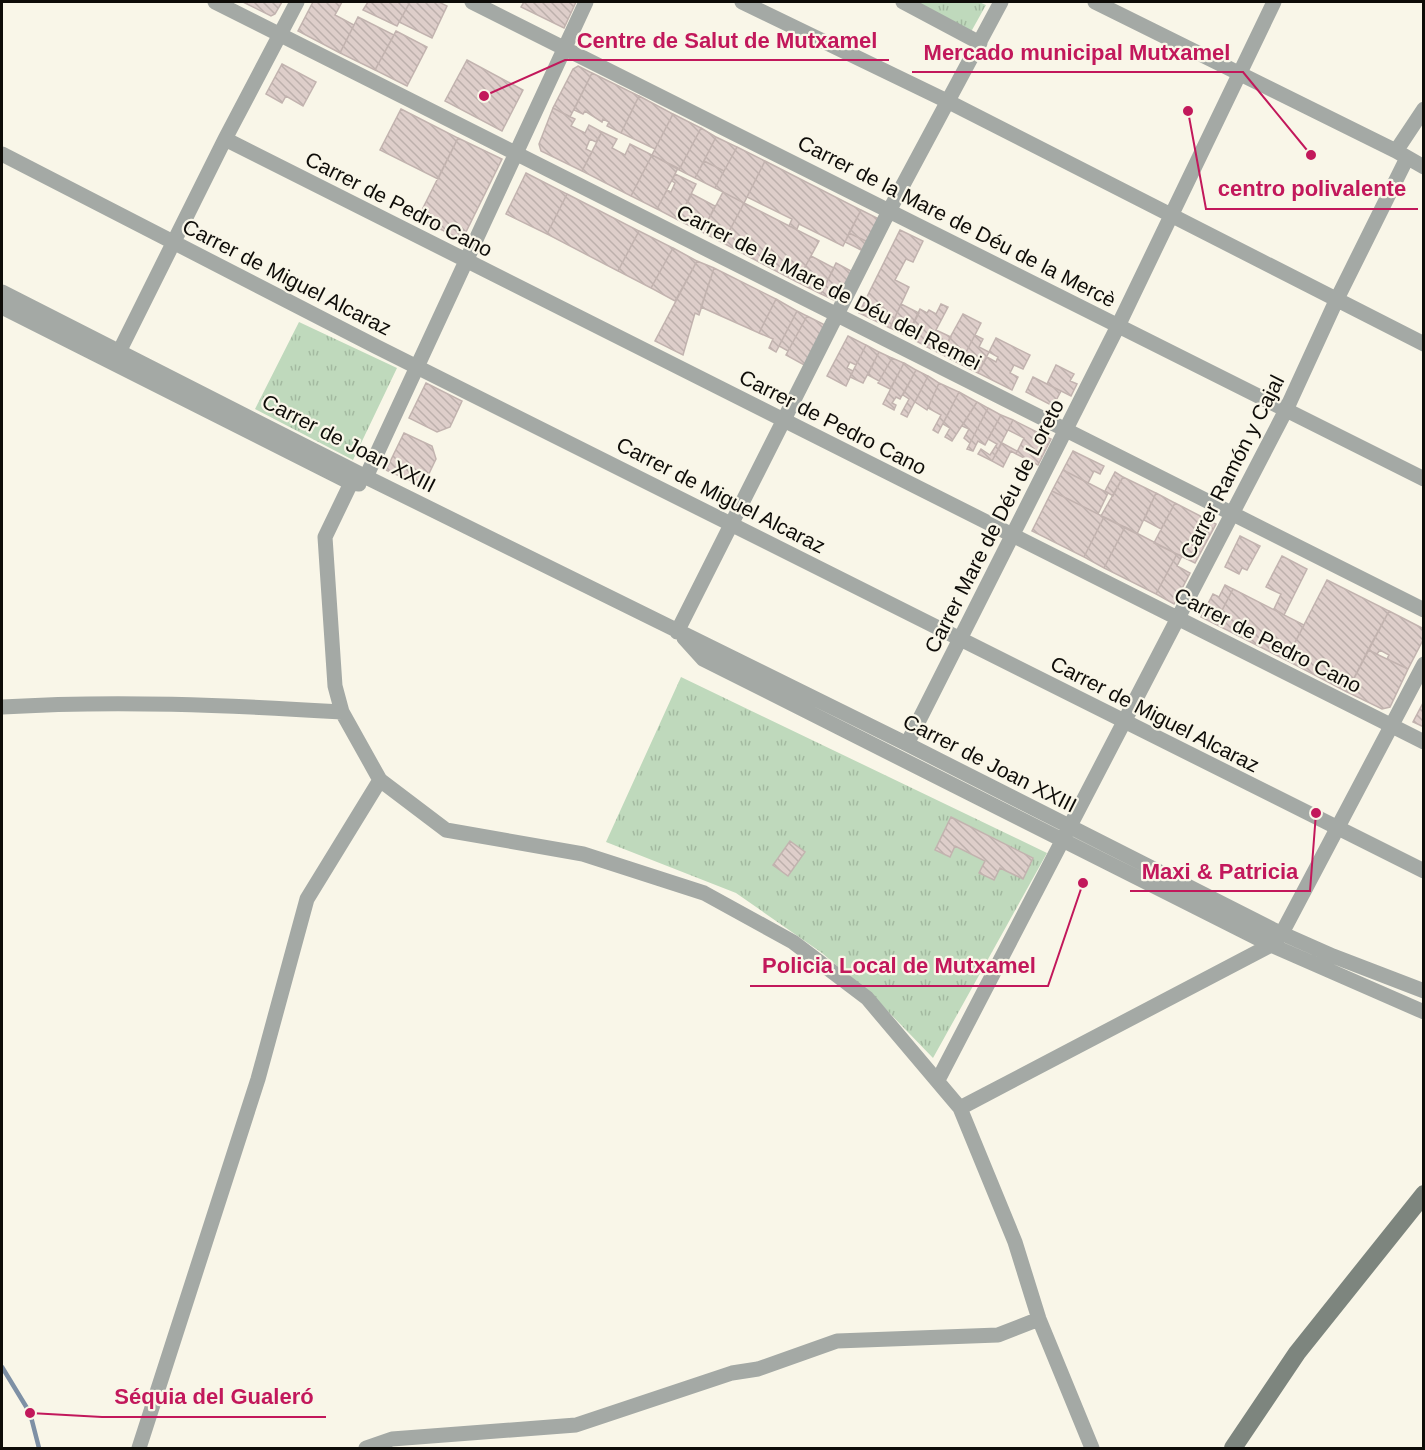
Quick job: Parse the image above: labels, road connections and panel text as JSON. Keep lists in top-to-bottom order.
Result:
{
  "streets": {
    "street": [
      "Carrer de Pedro Cano",
      "Carrer de la Mare de Déu de la Mercè",
      "Carrer de Miguel Alcaraz",
      "Carrer de la Mare de Déu del Remei",
      "Carrer de Joan XXIII",
      "Carrer Ramón y Cajal",
      "Carrer Mare de Déu de Loreto"
    ]
  },
  "crossings": [
    ["Carrer de Pedro Cano", "Carrer Ramón y Cajal"],
    ["Carrer de Pedro Cano", "Carrer Mare de Déu de Loreto"],
    ["Carrer de la Mare de Déu de la Mercè", "Carrer Ramón y Cajal"],
    ["Carrer de la Mare de Déu de la Mercè", "Carrer Mare de Déu de Loreto"],
    ["Carrer de Miguel Alcaraz", "Carrer Ramón y Cajal"],
    ["Carrer de Miguel Alcaraz", "Carrer Mare de Déu de Loreto"],
    ["Carrer de la Mare de Déu del Remei", "Carrer Ramón y Cajal"],
    ["Carrer de la Mare de Déu del Remei", "Carrer Mare de Déu de Loreto"],
    ["Carrer de Joan XXIII", "Carrer Ramón y Cajal"],
    ["Carrer de Joan XXIII", "Carrer Mare de Déu de Loreto"]
  ],
  "places": [
    "Centre de Salut de Mutxamel",
    "centro polivalente",
    "Mercado municipal Mutxamel",
    "Maxi & Patricia",
    "Policia Local de Mutxamel",
    "Séquia del Gualeró"
  ]
}
